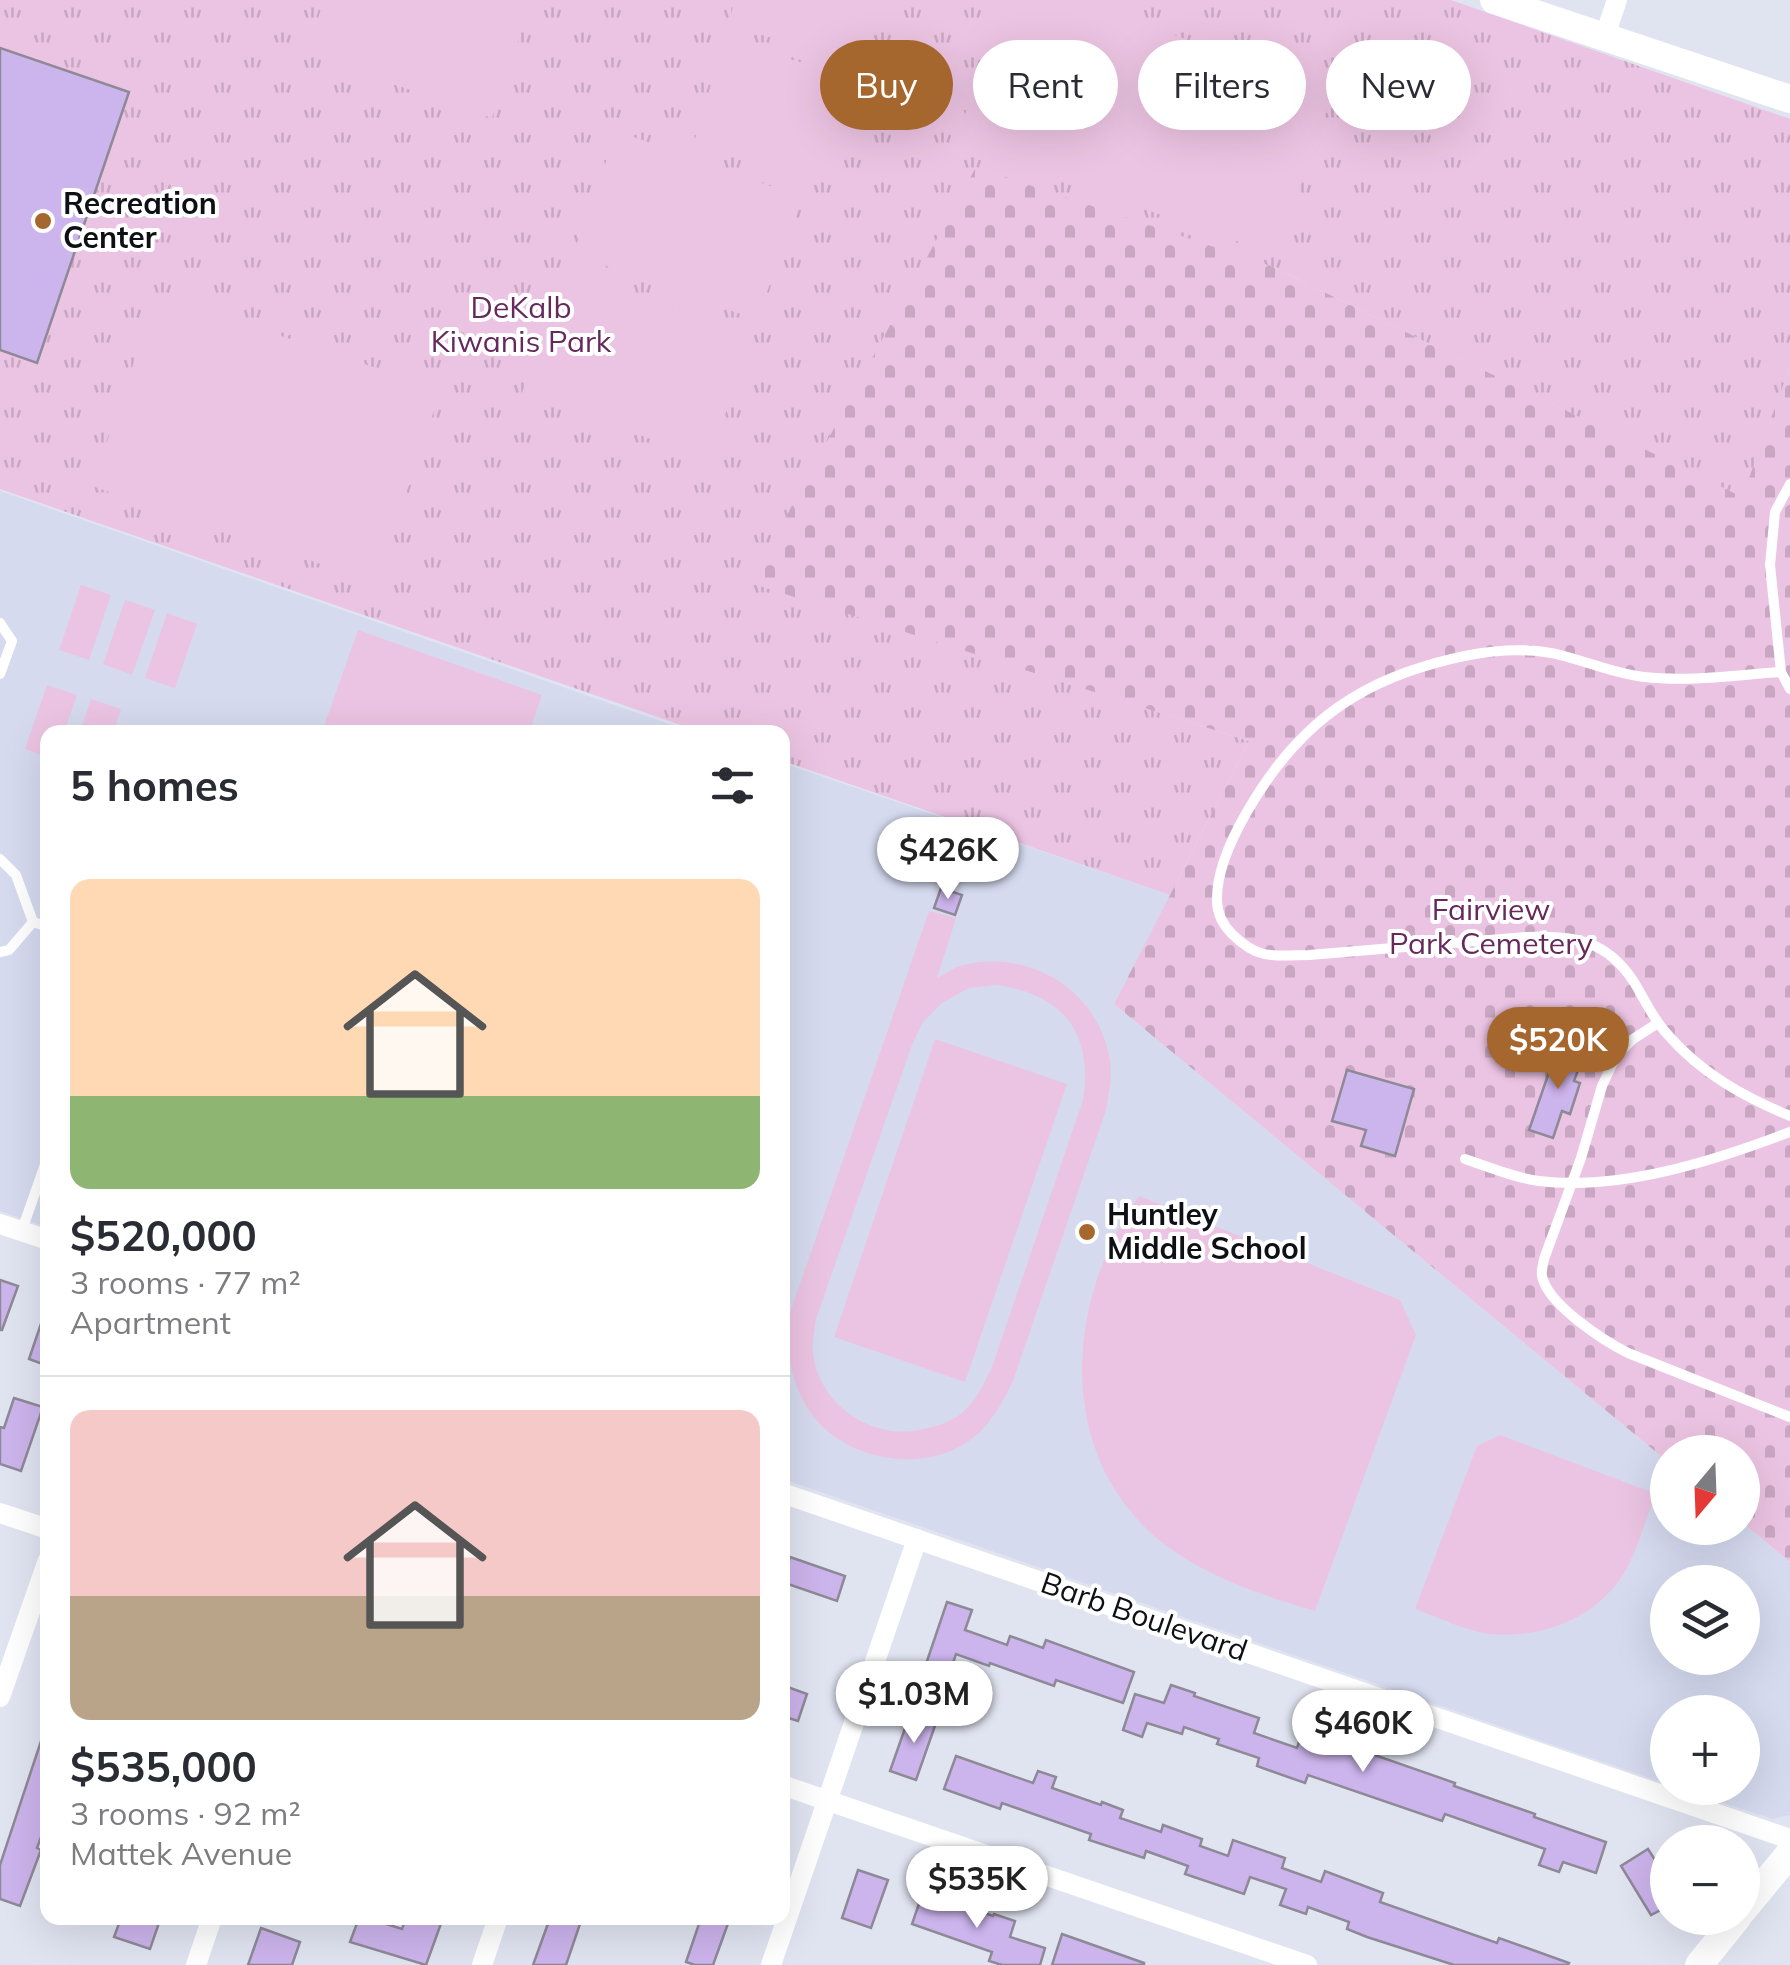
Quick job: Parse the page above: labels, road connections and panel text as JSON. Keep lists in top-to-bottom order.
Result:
{
  "streets": {
    "street": ["Barb Boulevard"]
  },
  "parks": ["DeKalb Kiwanis Park", "Fairview Park Cemetery"],
  "places": ["Recreation Center", "Huntley Middle School"],
  "north": "bottom",
  "page": {
    "chip": [
      "Buy",
      "Rent",
      "Filters",
      "New"
    ],
    "heading": "5 homes",
    "price": [
      "$426K",
      "$520K",
      "$1.03M",
      "$460K",
      "$535K"
    ],
    "list": [
      {
        "name": "$520,000",
        "note": "3 rooms · 77 m² · Apartment"
      },
      {
        "name": "$535,000",
        "note": "3 rooms · 92 m² · Mattek Avenue"
      }
    ],
    "map_buttons": ["+", "−"]
  }
}
